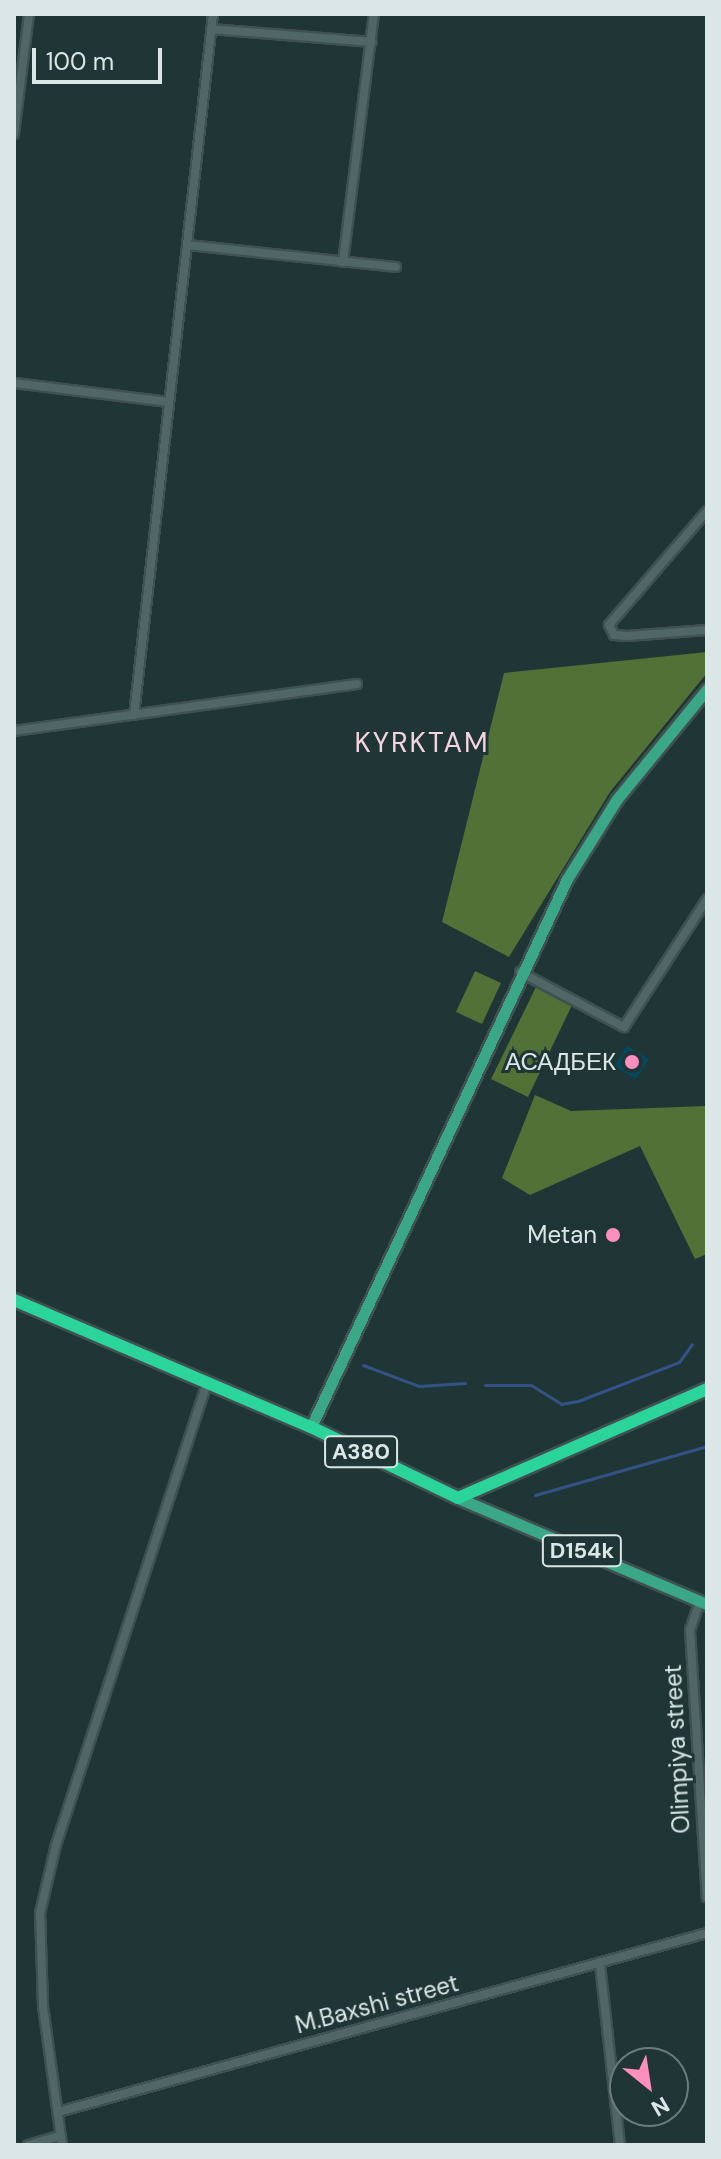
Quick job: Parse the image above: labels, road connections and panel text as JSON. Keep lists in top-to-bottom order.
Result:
{
  "streets": {
    "highway": ["A380"],
    "main road": ["D154k"],
    "street": ["Olimpiya street", "M.Baxshi street"]
  },
  "crossings": [
    ["A380", "D154k"],
    ["D154k", "Olimpiya street"]
  ],
  "districts": ["KYRKTAM"],
  "places": ["АСАДБЕК", "Metan"],
  "scale_bar": "100 m",
  "north": "bottom right"
}
